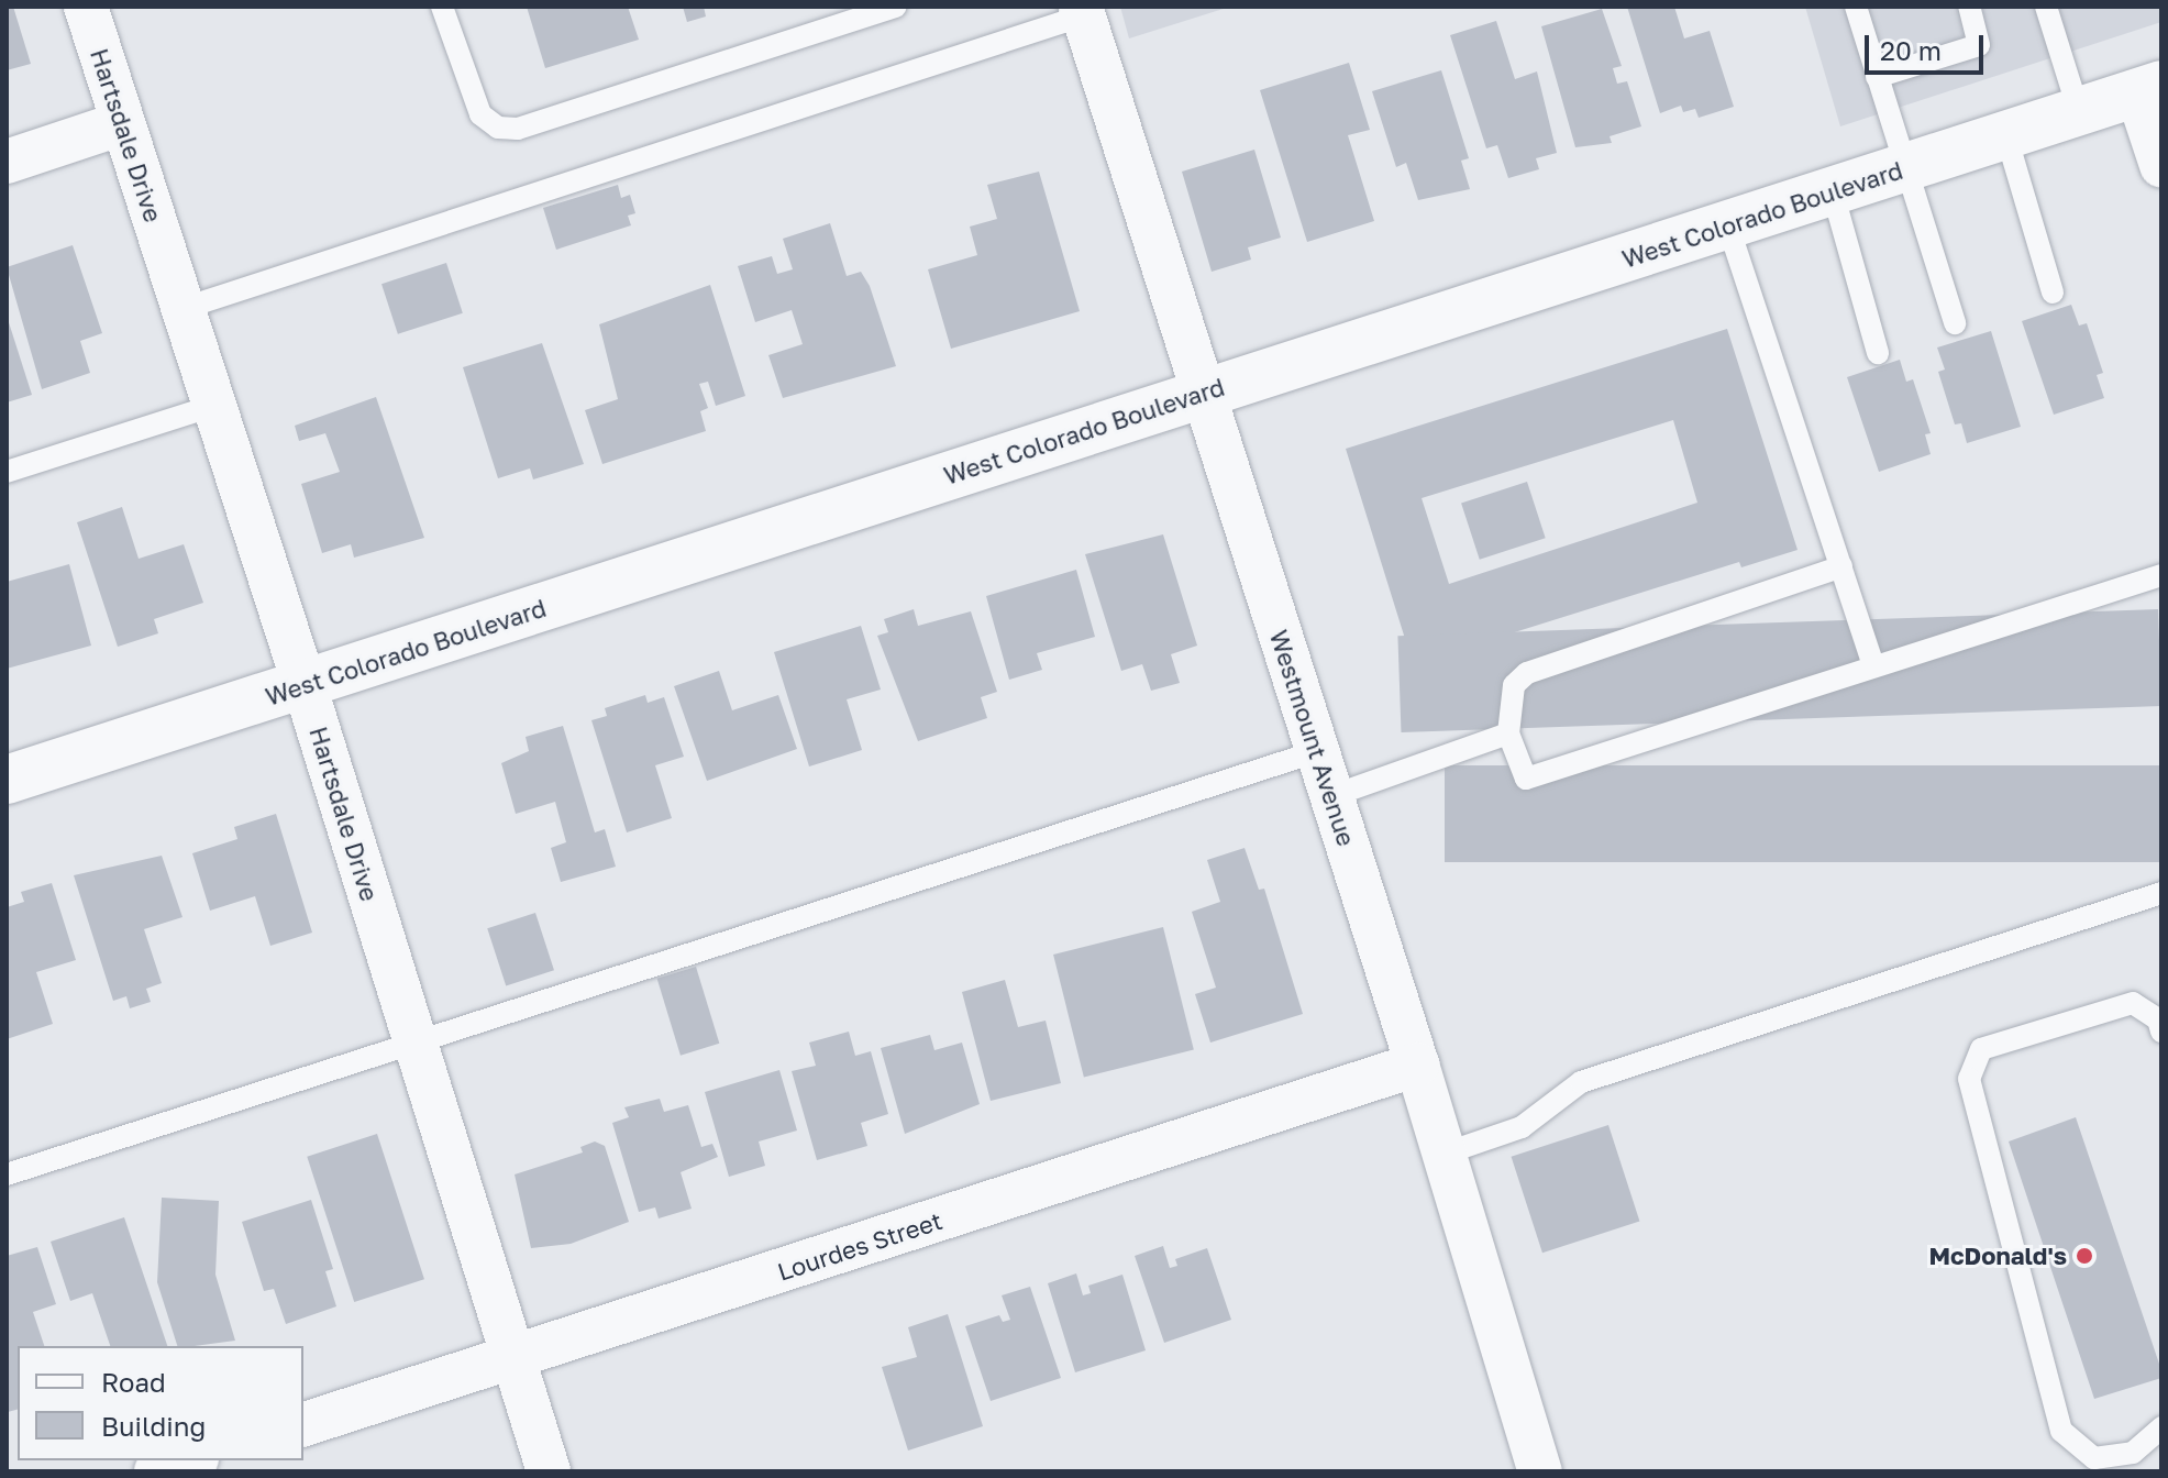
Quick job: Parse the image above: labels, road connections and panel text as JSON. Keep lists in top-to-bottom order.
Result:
{
  "streets": {
    "street": [
      "Hartsdale Drive",
      "West Colorado Boulevard",
      "Westmount Avenue",
      "Lourdes Street"
    ]
  },
  "crossings": [
    ["Hartsdale Drive", "West Colorado Boulevard"],
    ["Hartsdale Drive", "Lourdes Street"],
    ["West Colorado Boulevard", "Westmount Avenue"],
    ["Westmount Avenue", "Lourdes Street"]
  ],
  "places": ["McDonald's"],
  "legend": ["Road", "Building"],
  "scale_bar": "20 m"
}
